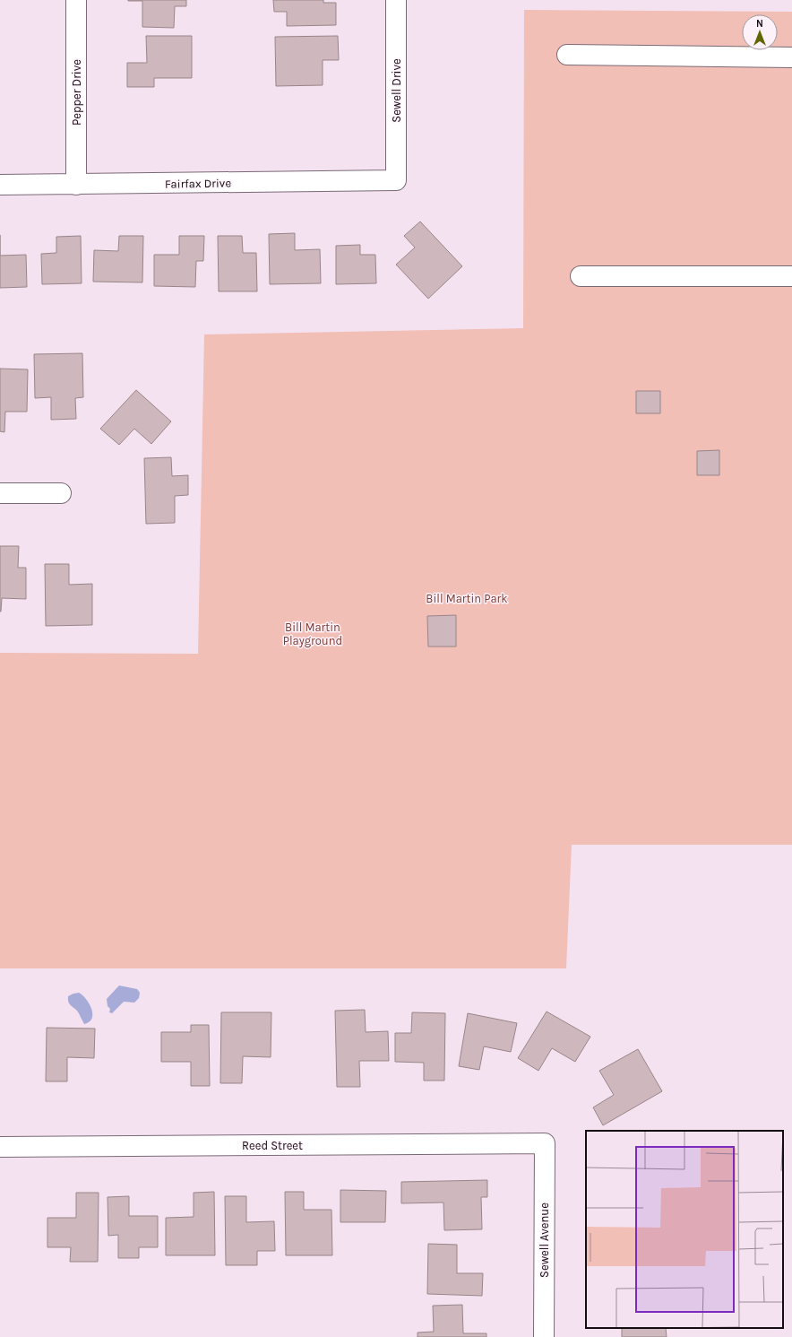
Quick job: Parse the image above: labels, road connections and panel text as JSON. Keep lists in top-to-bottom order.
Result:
{
  "streets": {
    "street": [
      "Sewell Drive",
      "Pepper Drive",
      "Fairfax Drive",
      "Reed Street",
      "Sewell Avenue"
    ]
  },
  "crossings": [
    ["Sewell Drive", "Fairfax Drive"],
    ["Pepper Drive", "Fairfax Drive"],
    ["Reed Street", "Sewell Avenue"]
  ],
  "parks": ["Bill Martin Park", "Bill Martin Playground"],
  "north": "top"
}
